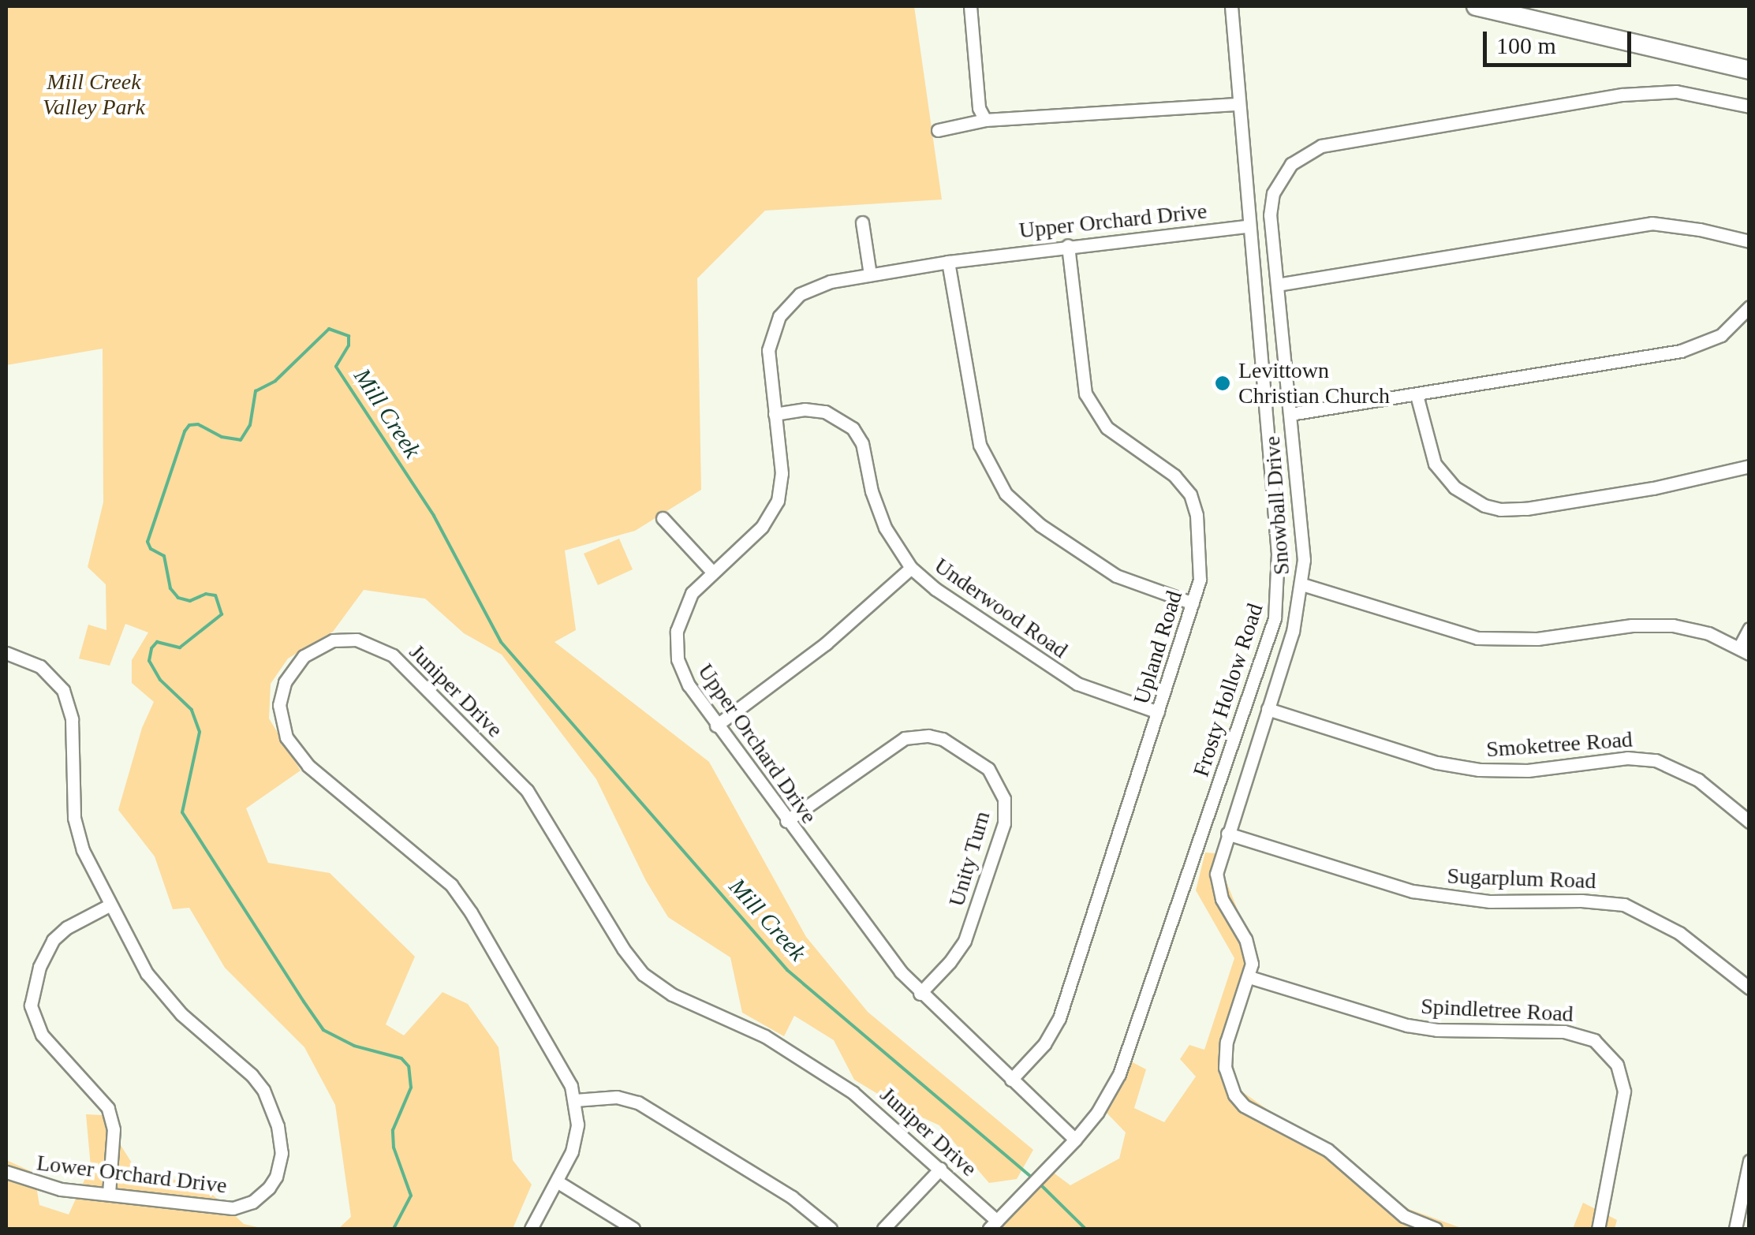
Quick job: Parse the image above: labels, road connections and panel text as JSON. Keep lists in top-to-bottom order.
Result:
{
  "streets": {
    "street": [
      "Upper Orchard Drive",
      "Snowball Drive",
      "Underwood Road",
      "Upland Road",
      "Frosty Hollow Road",
      "Juniper Drive",
      "Smoketree Road",
      "Unity Turn",
      "Sugarplum Road",
      "Spindletree Road",
      "Lower Orchard Drive"
    ]
  },
  "crossings": [
    ["Upper Orchard Drive", "Underwood Road"],
    ["Upper Orchard Drive", "Upland Road"],
    ["Upper Orchard Drive", "Frosty Hollow Road"],
    ["Upper Orchard Drive", "Unity Turn"],
    ["Snowball Drive", "Smoketree Road"],
    ["Snowball Drive", "Sugarplum Road"],
    ["Snowball Drive", "Spindletree Road"],
    ["Underwood Road", "Upland Road"],
    ["Frosty Hollow Road", "Juniper Drive"]
  ],
  "water": ["Mill Creek"],
  "parks": ["Mill Creek Valley Park"],
  "places": ["Levittown Christian Church"],
  "scale_bar": "100 m"
}
